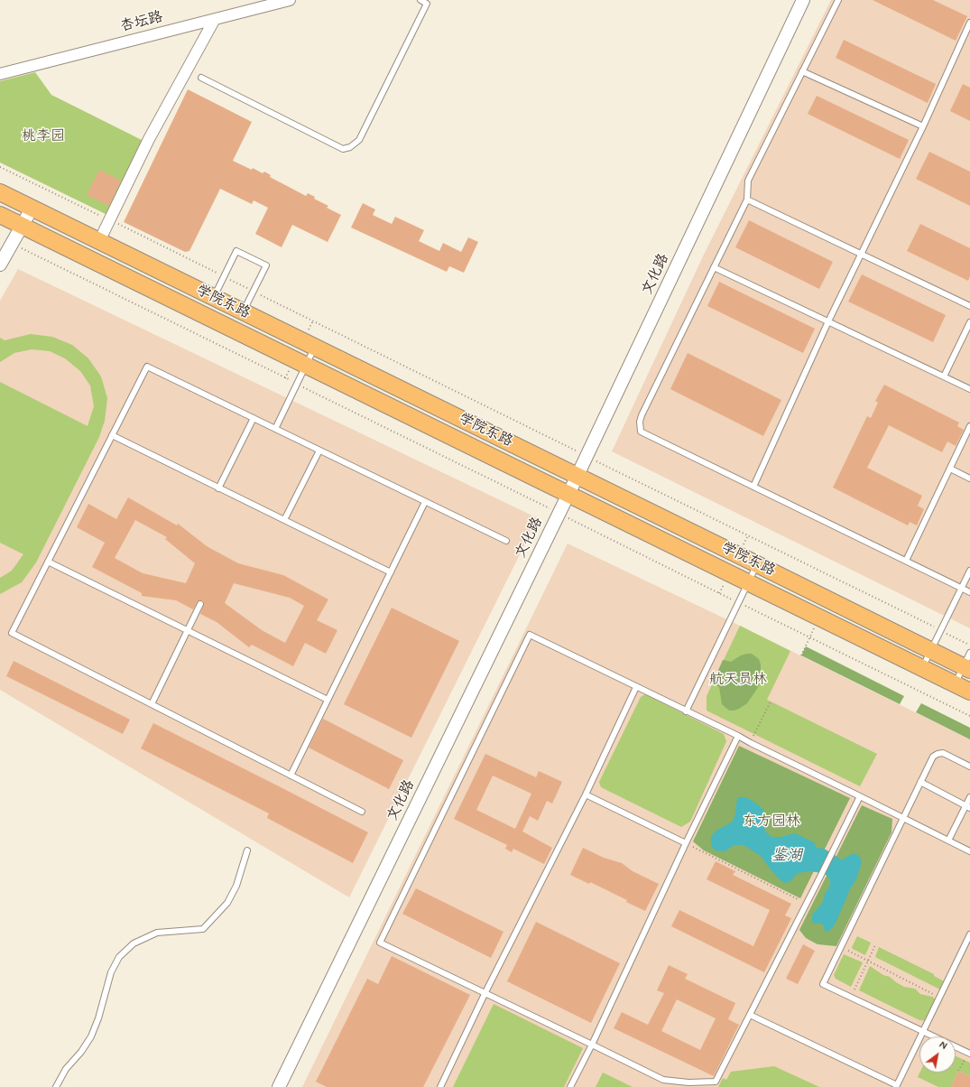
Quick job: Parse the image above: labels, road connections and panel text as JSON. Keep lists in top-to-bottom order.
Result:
{
  "streets": {
    "main road": ["学院东路"],
    "street": ["杏坛路", "文化路"]
  },
  "crossings": [
    ["文化路", "学院东路"]
  ],
  "water": ["鉴湖"],
  "parks": ["桃李园", "航天员林", "东方园林"],
  "north": "top right"
}
